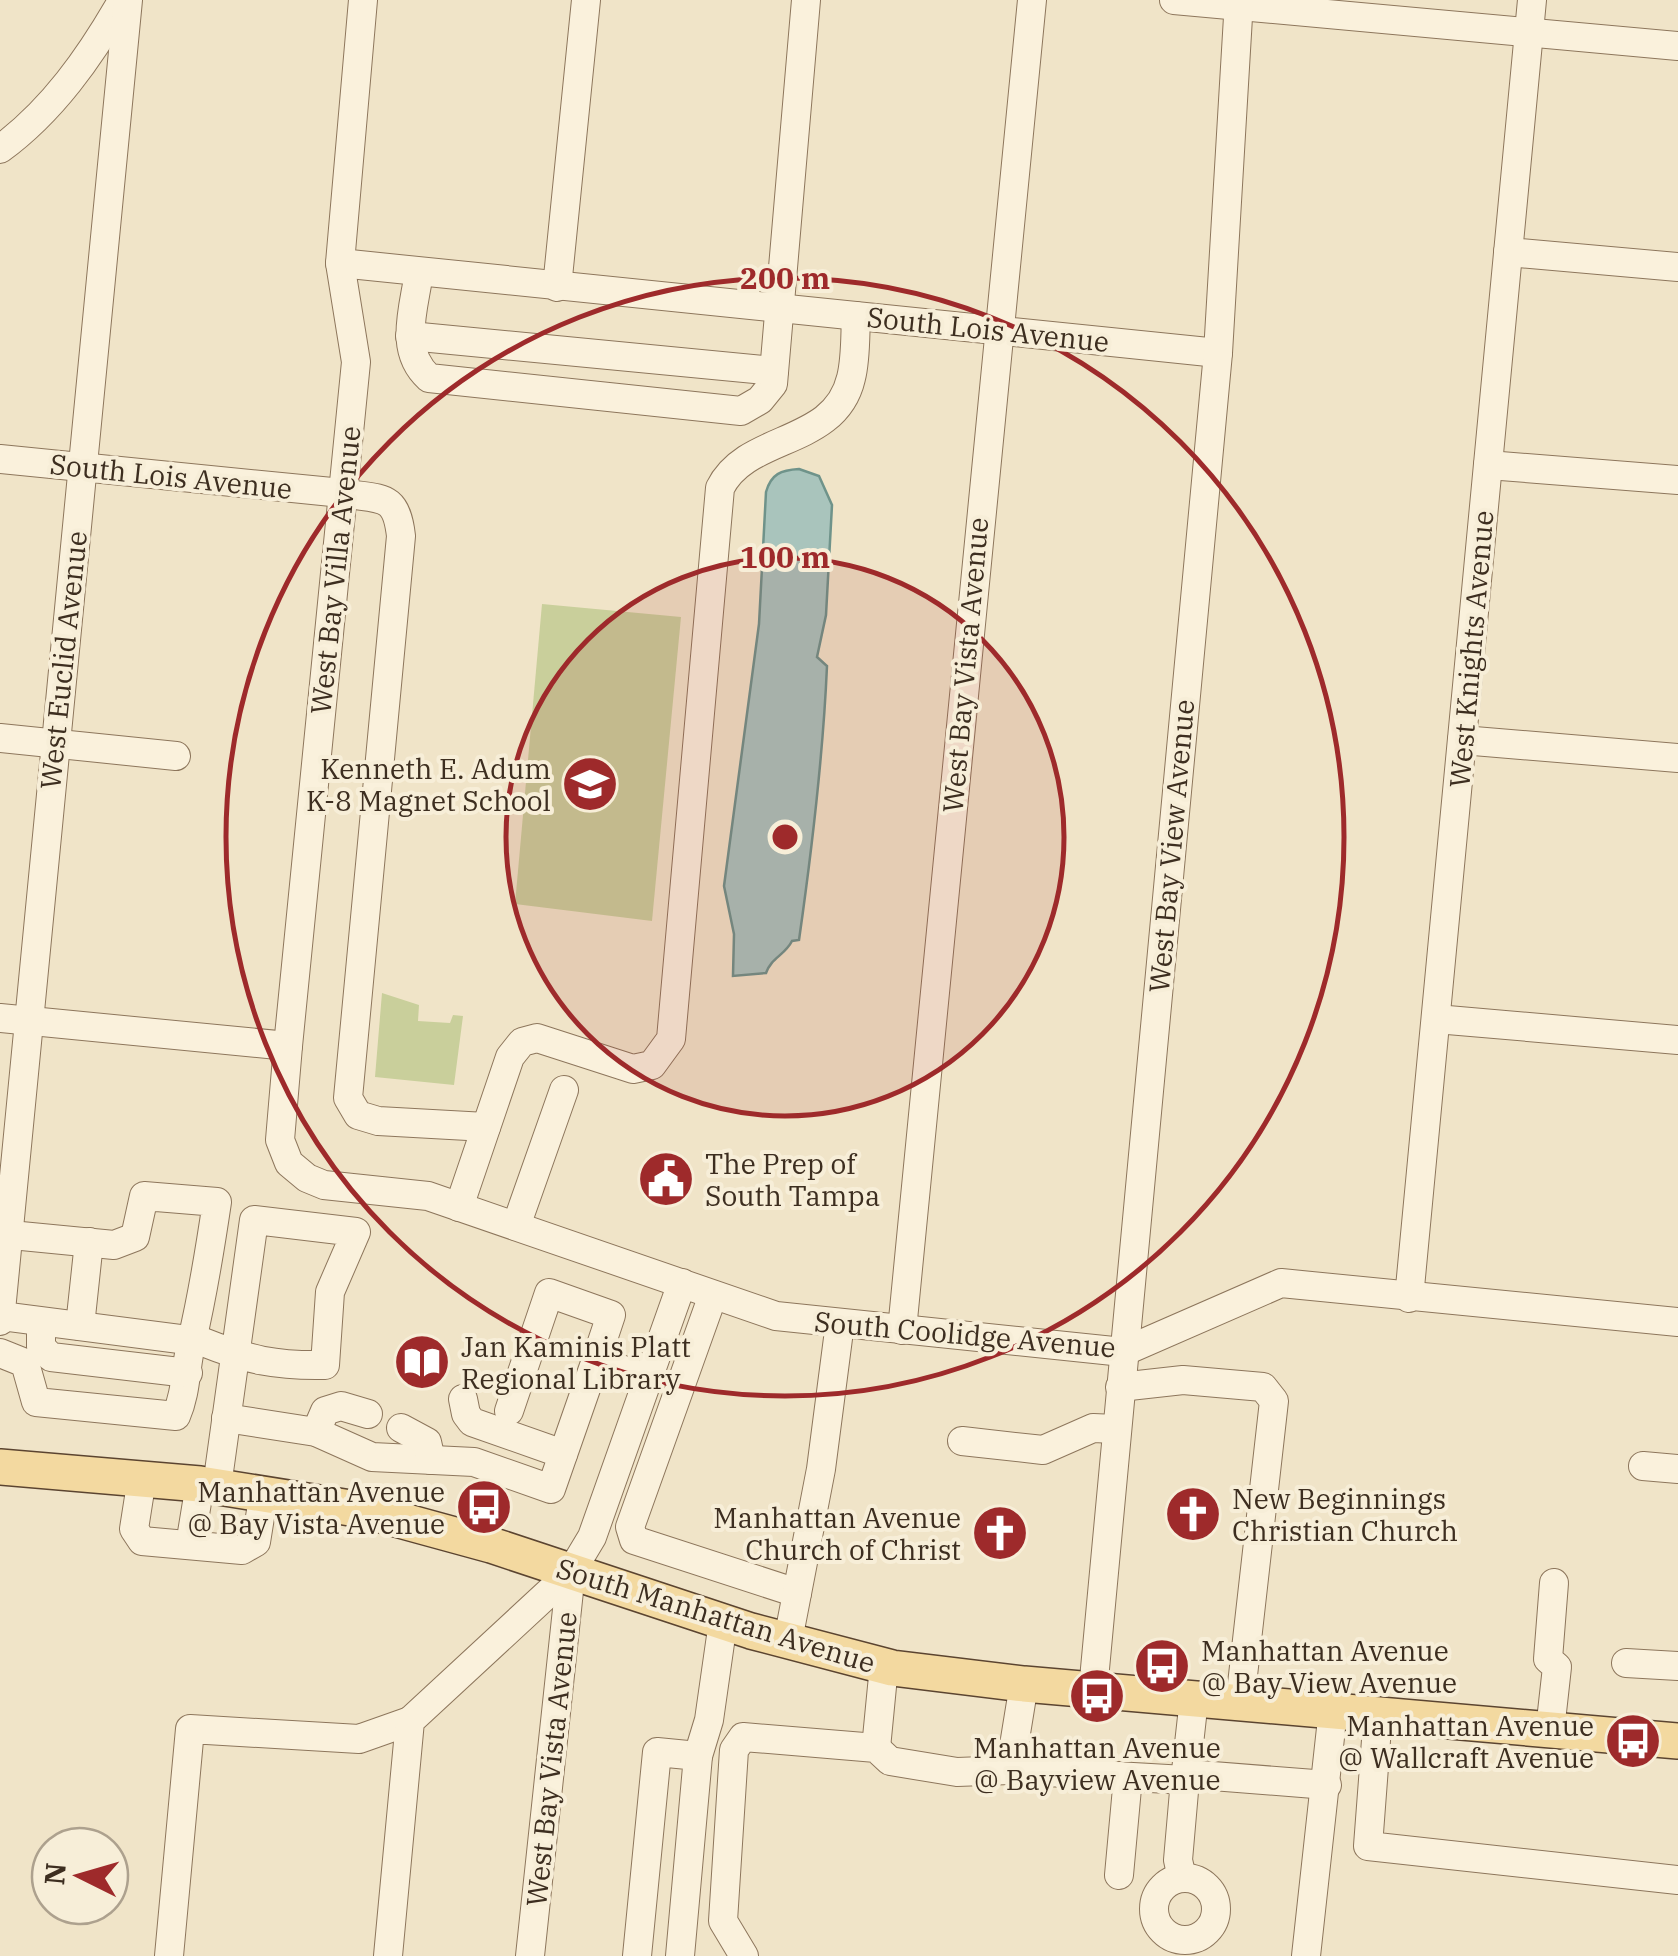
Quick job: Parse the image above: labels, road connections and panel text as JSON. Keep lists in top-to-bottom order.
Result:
{
  "streets": {
    "main road": ["South Manhattan Avenue"],
    "street": [
      "South Lois Avenue",
      "West Bay Villa Avenue",
      "West Knights Avenue",
      "West Euclid Avenue",
      "West Bay Vista Avenue",
      "West Bay View Avenue",
      "South Coolidge Avenue"
    ]
  },
  "crossings": [
    ["South Lois Avenue", "West Bay Villa Avenue"],
    ["South Lois Avenue", "West Euclid Avenue"],
    ["South Lois Avenue", "West Bay Vista Avenue"],
    ["South Lois Avenue", "West Bay View Avenue"],
    ["West Bay Villa Avenue", "South Coolidge Avenue"],
    ["West Knights Avenue", "South Coolidge Avenue"],
    ["West Bay Vista Avenue", "South Coolidge Avenue"],
    ["West Bay Vista Avenue", "South Manhattan Avenue"],
    ["West Bay View Avenue", "South Coolidge Avenue"],
    ["West Bay View Avenue", "South Manhattan Avenue"]
  ],
  "places": {
    "school or university": ["Kenneth E. Adum K-8 Magnet School"],
    "public building": ["The Prep of South Tampa"],
    "library": ["Jan Kaminis Platt Regional Library"],
    "bus stop": [
      "Manhattan Avenue @ Bay Vista Avenue",
      "Manhattan Avenue @ Bay View Avenue",
      "Manhattan Avenue @ Bayview Avenue",
      "Manhattan Avenue @ Wallcraft Avenue"
    ],
    "church": ["New Beginnings Christian Church", "Manhattan Avenue Church of Christ"]
  },
  "north": "left",
  "rings": ["200 m", "100 m"]
}
